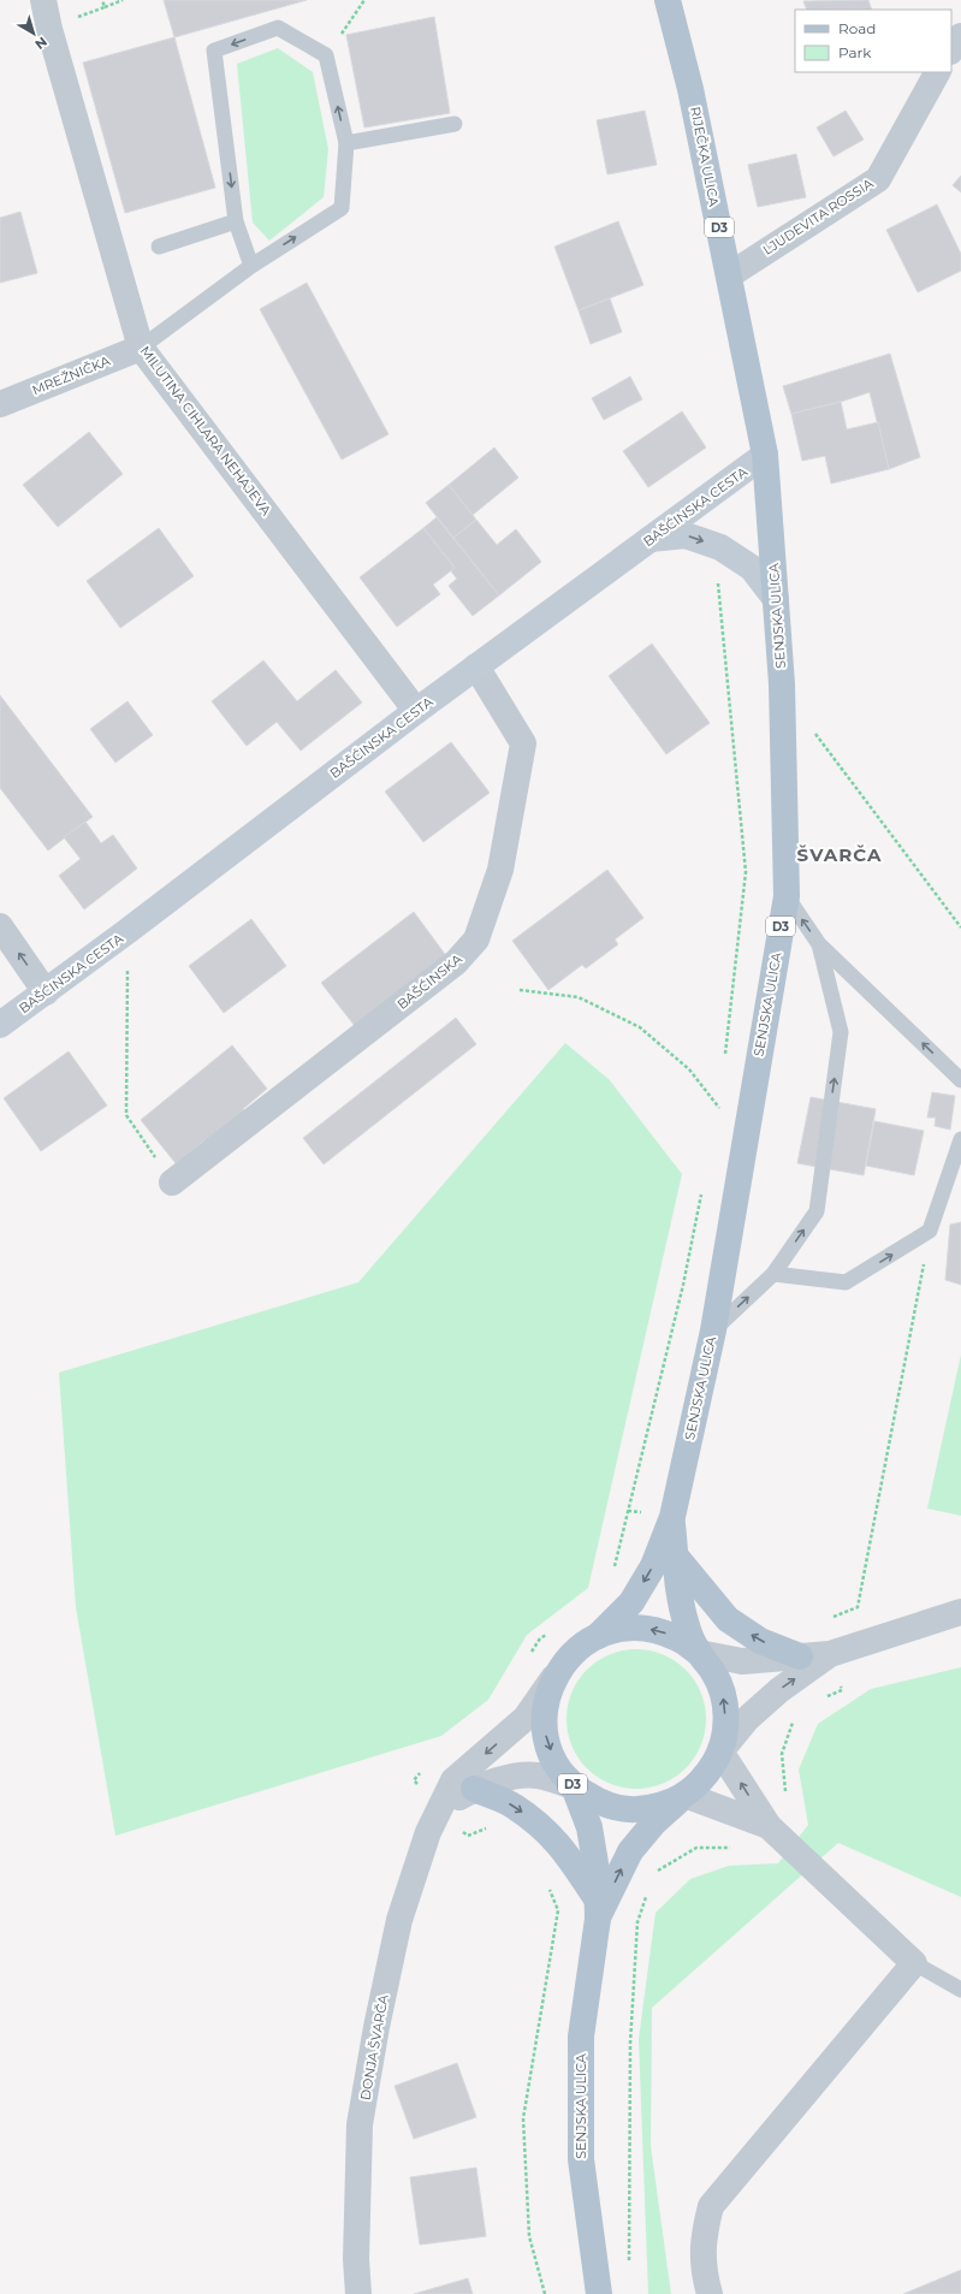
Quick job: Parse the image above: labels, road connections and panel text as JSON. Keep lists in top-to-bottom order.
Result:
{
  "streets": {
    "main road": ["RIJEČKA ULICA", "D3", "SENJSKA ULICA"],
    "street": [
      "LJUDEVITA ROSSIA",
      "MREŽNIČKA",
      "MILUTINA CIHLARA NEHAJEVA",
      "BAŠĆINSKA CESTA",
      "BAŠĆINSKA",
      "DONJA ŠVARČA"
    ]
  },
  "crossings": [
    ["RIJEČKA ULICA", "LJUDEVITA ROSSIA"],
    ["RIJEČKA ULICA", "BAŠĆINSKA CESTA"],
    ["RIJEČKA ULICA", "SENJSKA ULICA"],
    ["D3", "SENJSKA ULICA"],
    ["D3", "DONJA ŠVARČA"],
    ["MREŽNIČKA", "MILUTINA CIHLARA NEHAJEVA"],
    ["MILUTINA CIHLARA NEHAJEVA", "BAŠĆINSKA CESTA"],
    ["BAŠĆINSKA CESTA", "SENJSKA ULICA"],
    ["BAŠĆINSKA CESTA", "BAŠĆINSKA"]
  ],
  "districts": ["ŠVARČA"],
  "legend": ["Road", "Park"],
  "north": "bottom right"
}
